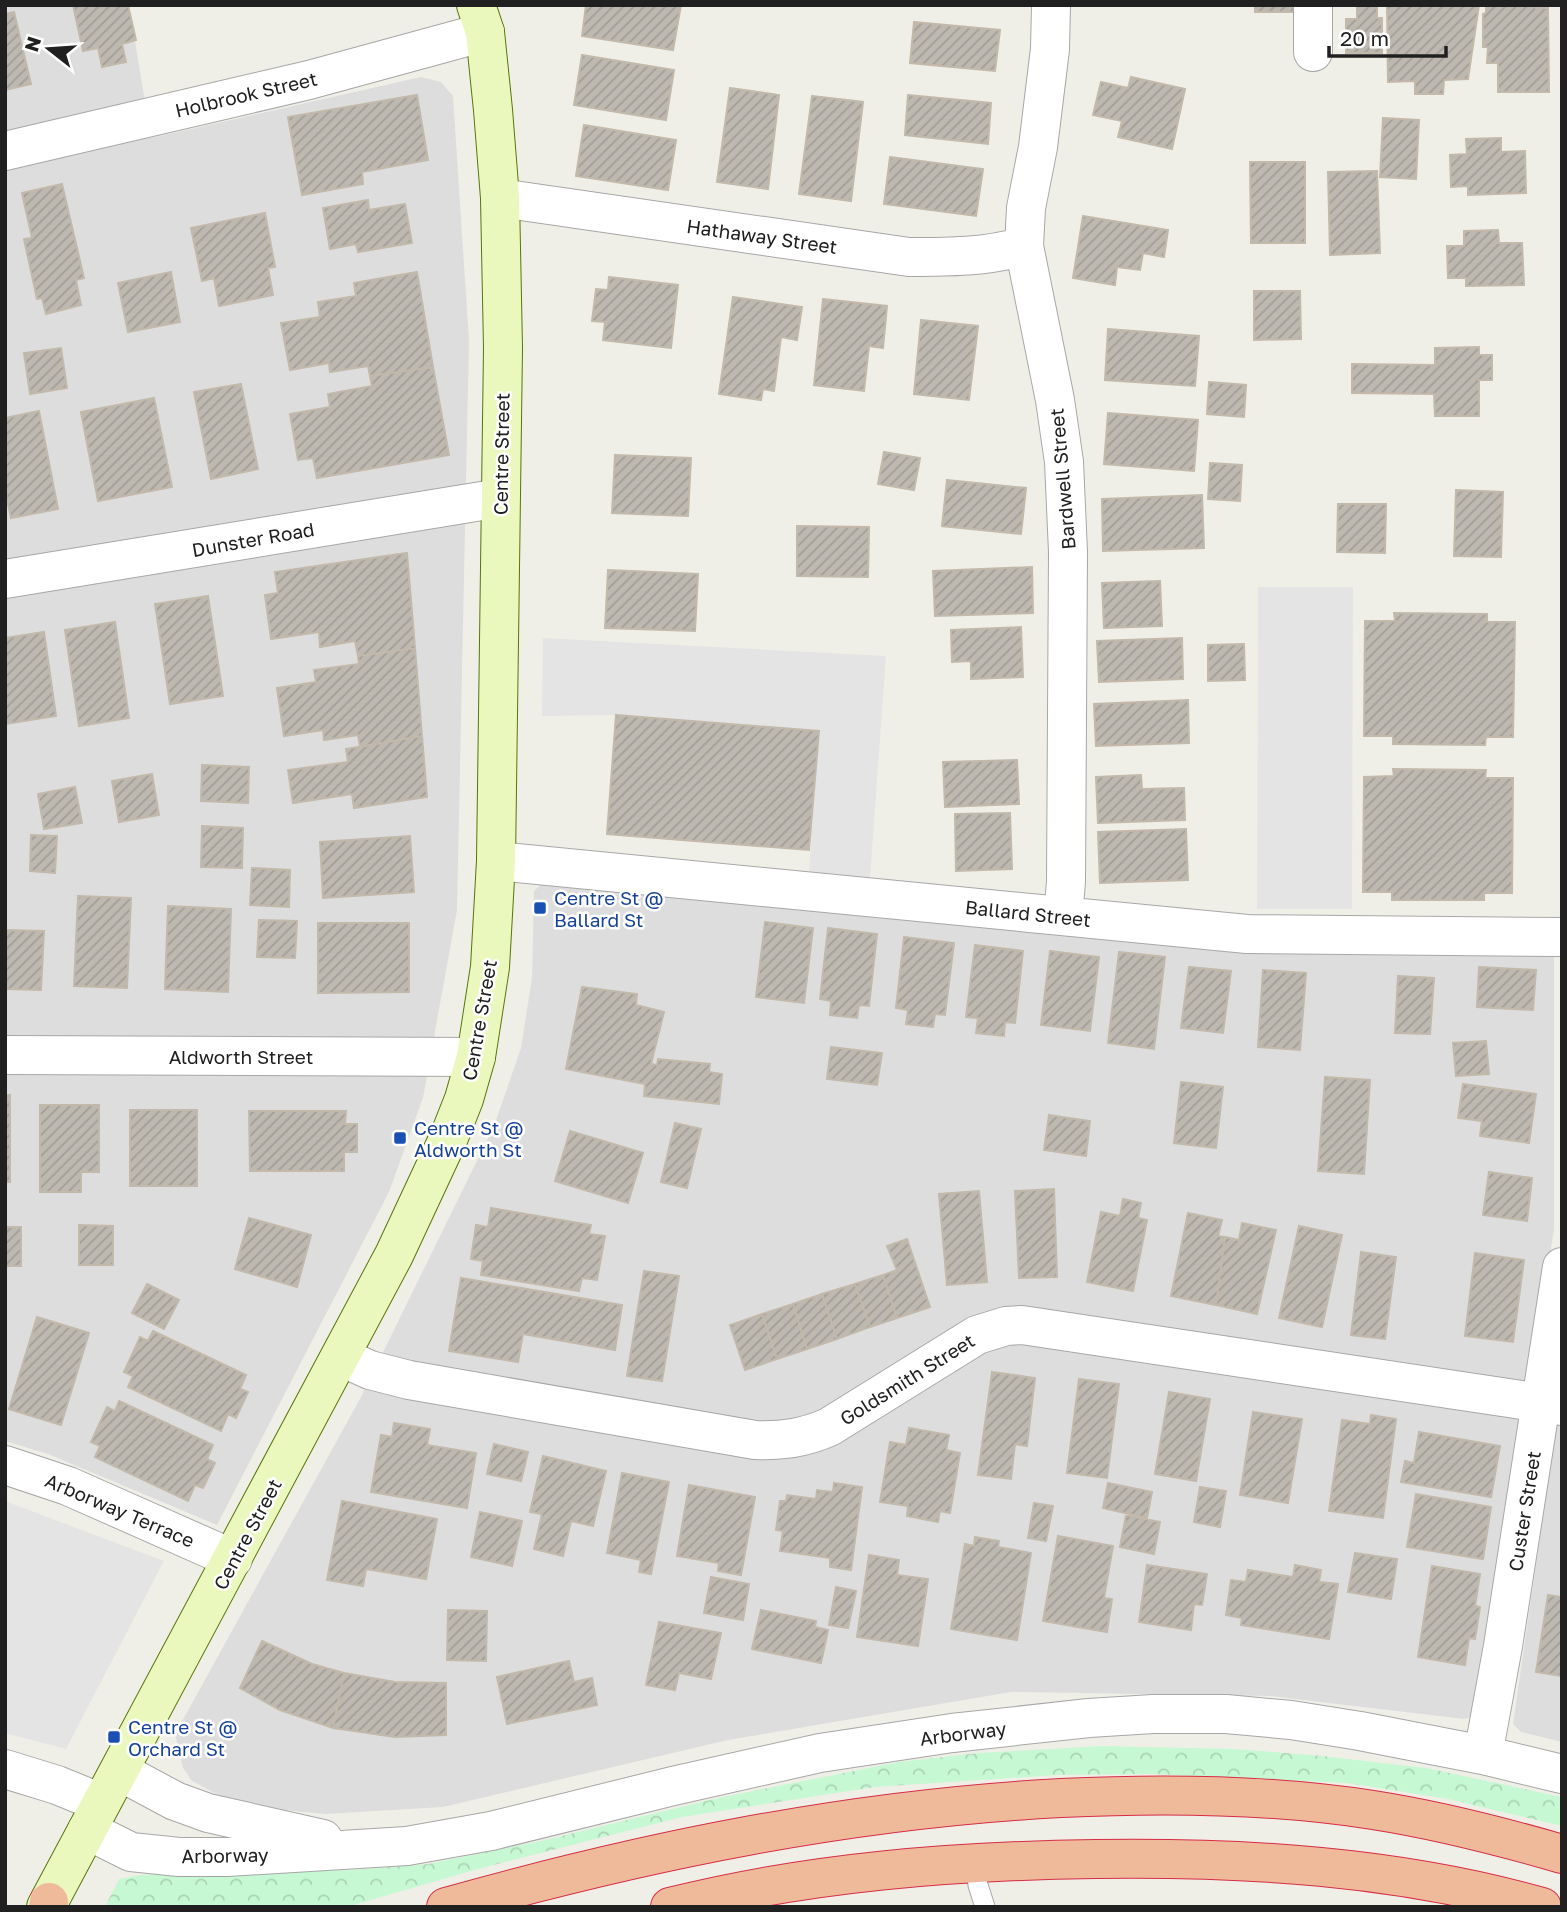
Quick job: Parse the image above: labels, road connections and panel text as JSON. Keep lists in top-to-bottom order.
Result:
{
  "streets": {
    "main road": ["Centre Street"],
    "street": [
      "Holbrook Street",
      "Hathaway Street",
      "Bardwell Street",
      "Dunster Road",
      "Ballard Street",
      "Aldworth Street",
      "Goldsmith Street",
      "Arborway Terrace",
      "Custer Street",
      "Arborway"
    ]
  },
  "crossings": [
    ["Holbrook Street", "Centre Street"],
    ["Hathaway Street", "Centre Street"],
    ["Hathaway Street", "Bardwell Street"],
    ["Centre Street", "Dunster Road"],
    ["Centre Street", "Ballard Street"],
    ["Centre Street", "Aldworth Street"],
    ["Centre Street", "Goldsmith Street"],
    ["Centre Street", "Arborway Terrace"],
    ["Centre Street", "Arborway"],
    ["Bardwell Street", "Ballard Street"],
    ["Goldsmith Street", "Custer Street"],
    ["Custer Street", "Arborway"]
  ],
  "places": {
    "transit": ["Centre St @ Ballard St", "Centre St @ Aldworth St", "Centre St @ Orchard St"]
  },
  "scale_bar": "20 m",
  "north": "left"
}
